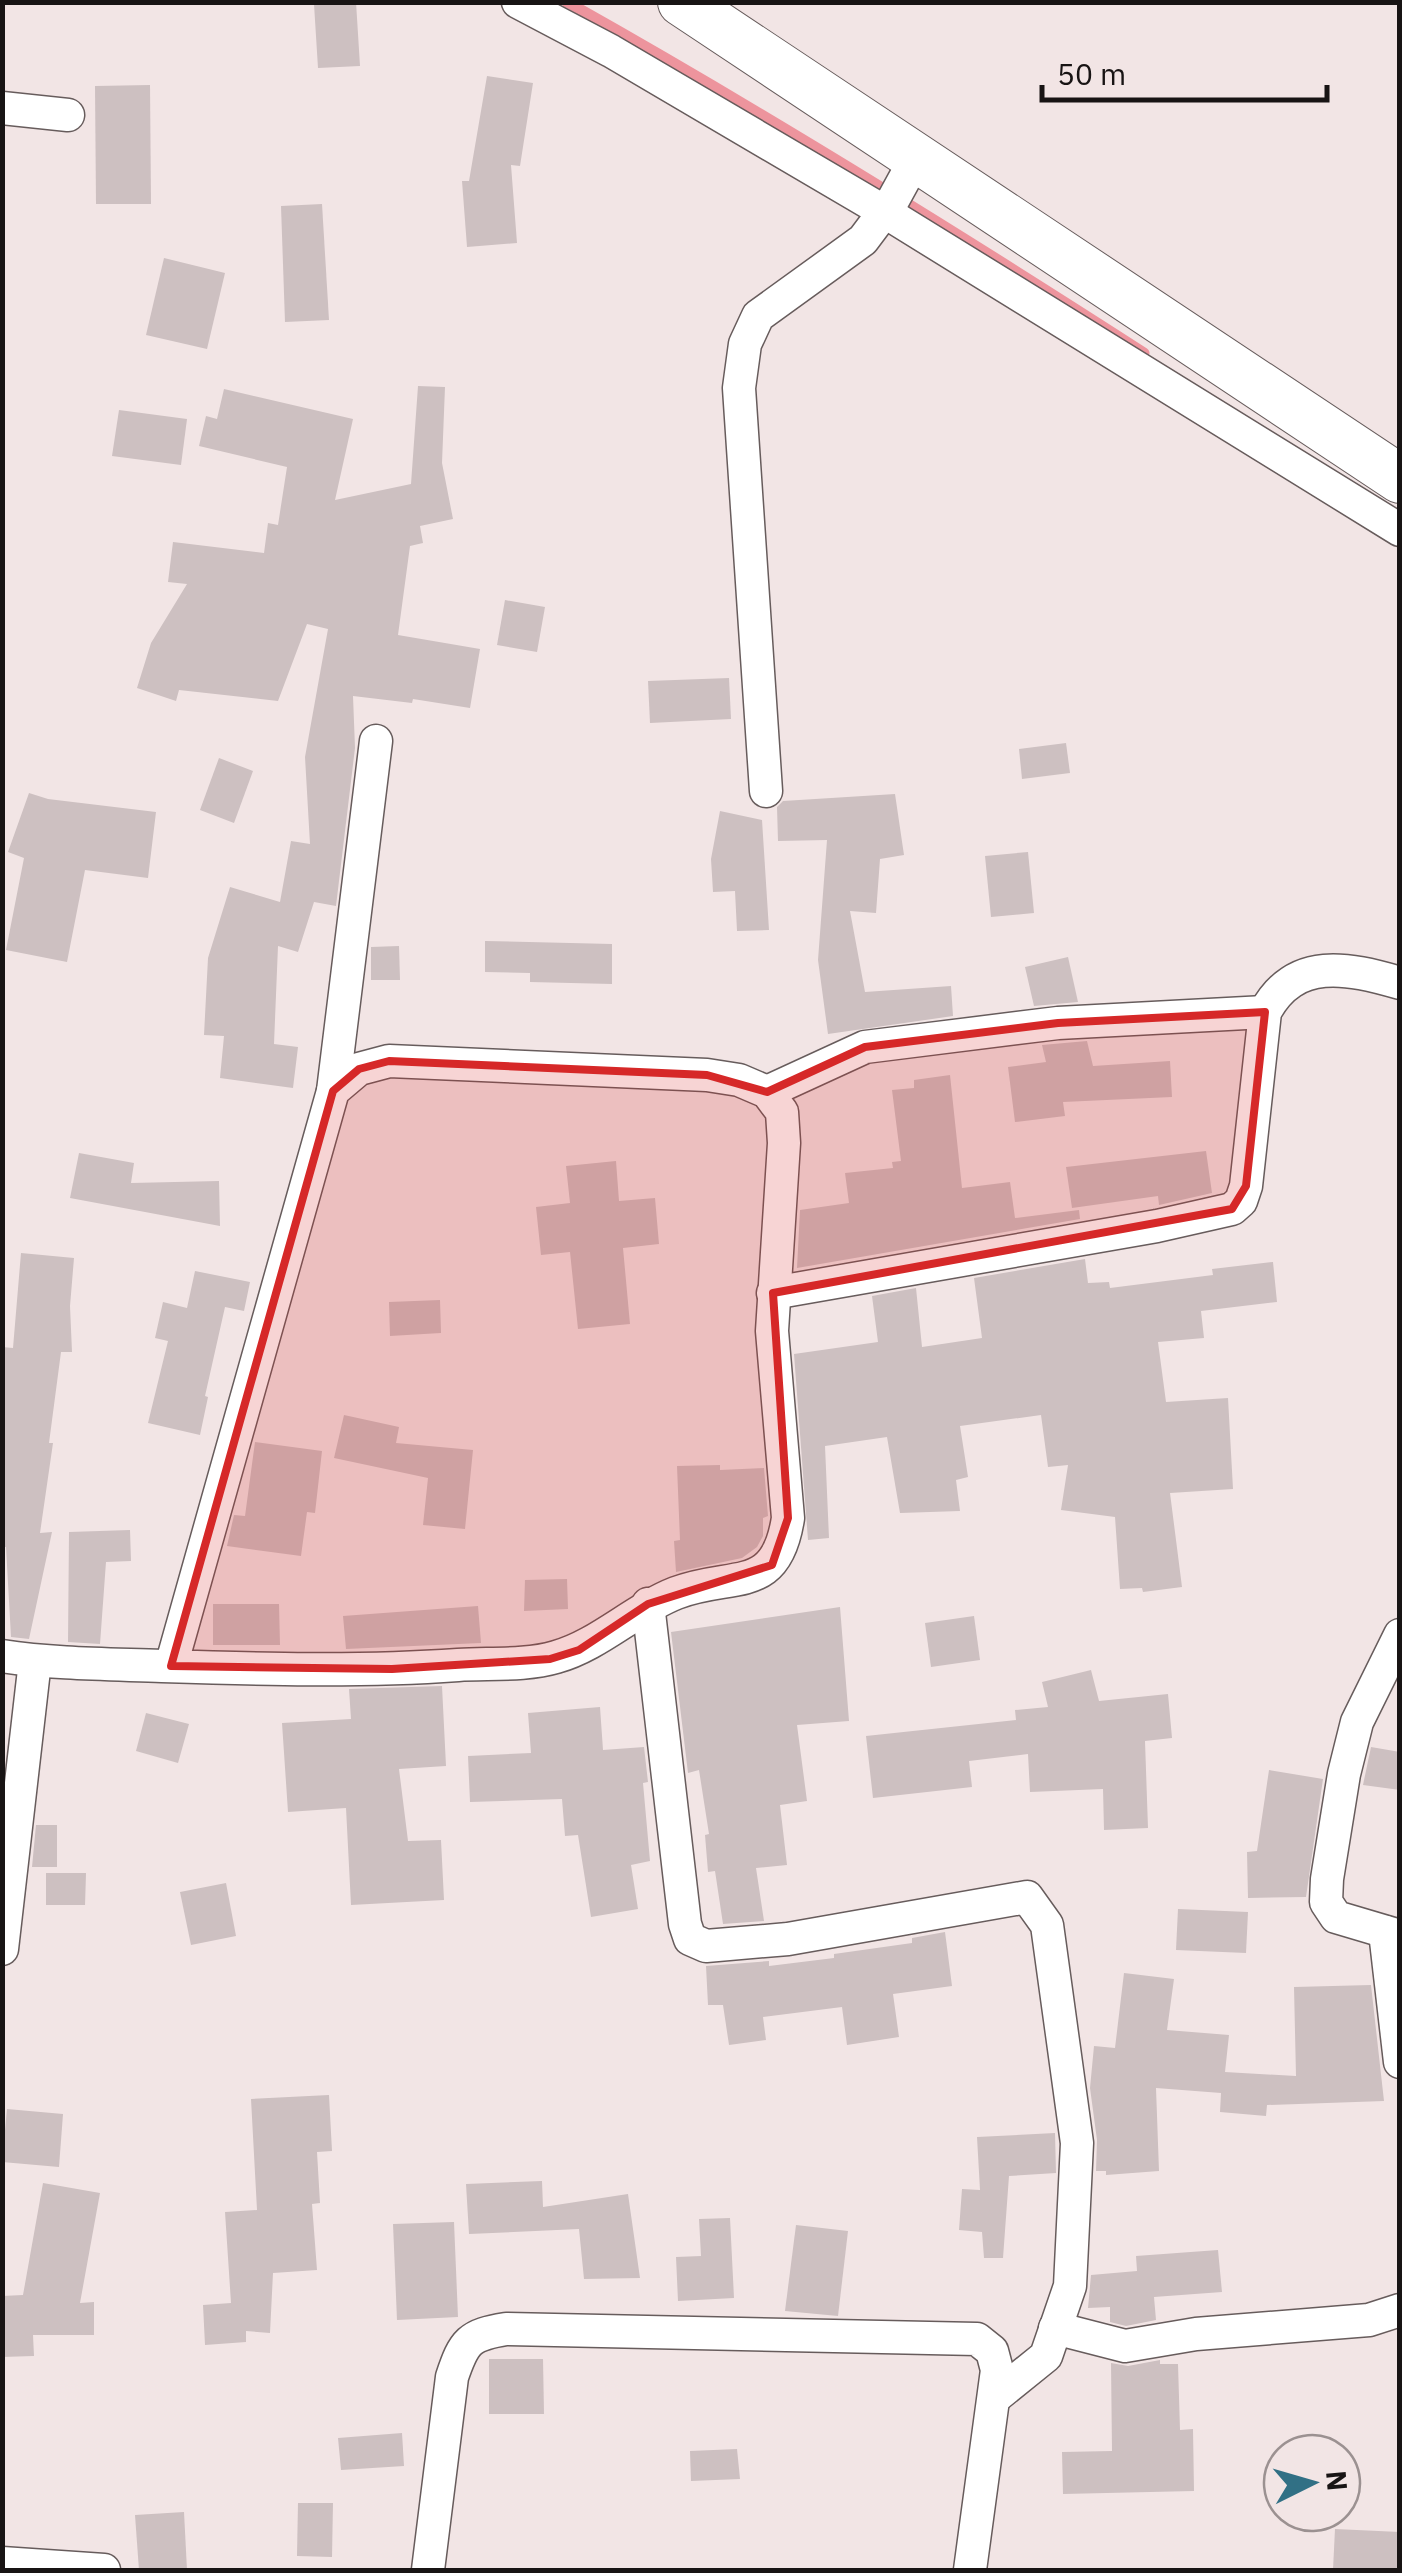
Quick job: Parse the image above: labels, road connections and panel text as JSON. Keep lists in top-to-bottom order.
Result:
{
  "scale_bar": "50 m",
  "north": "right"
}
